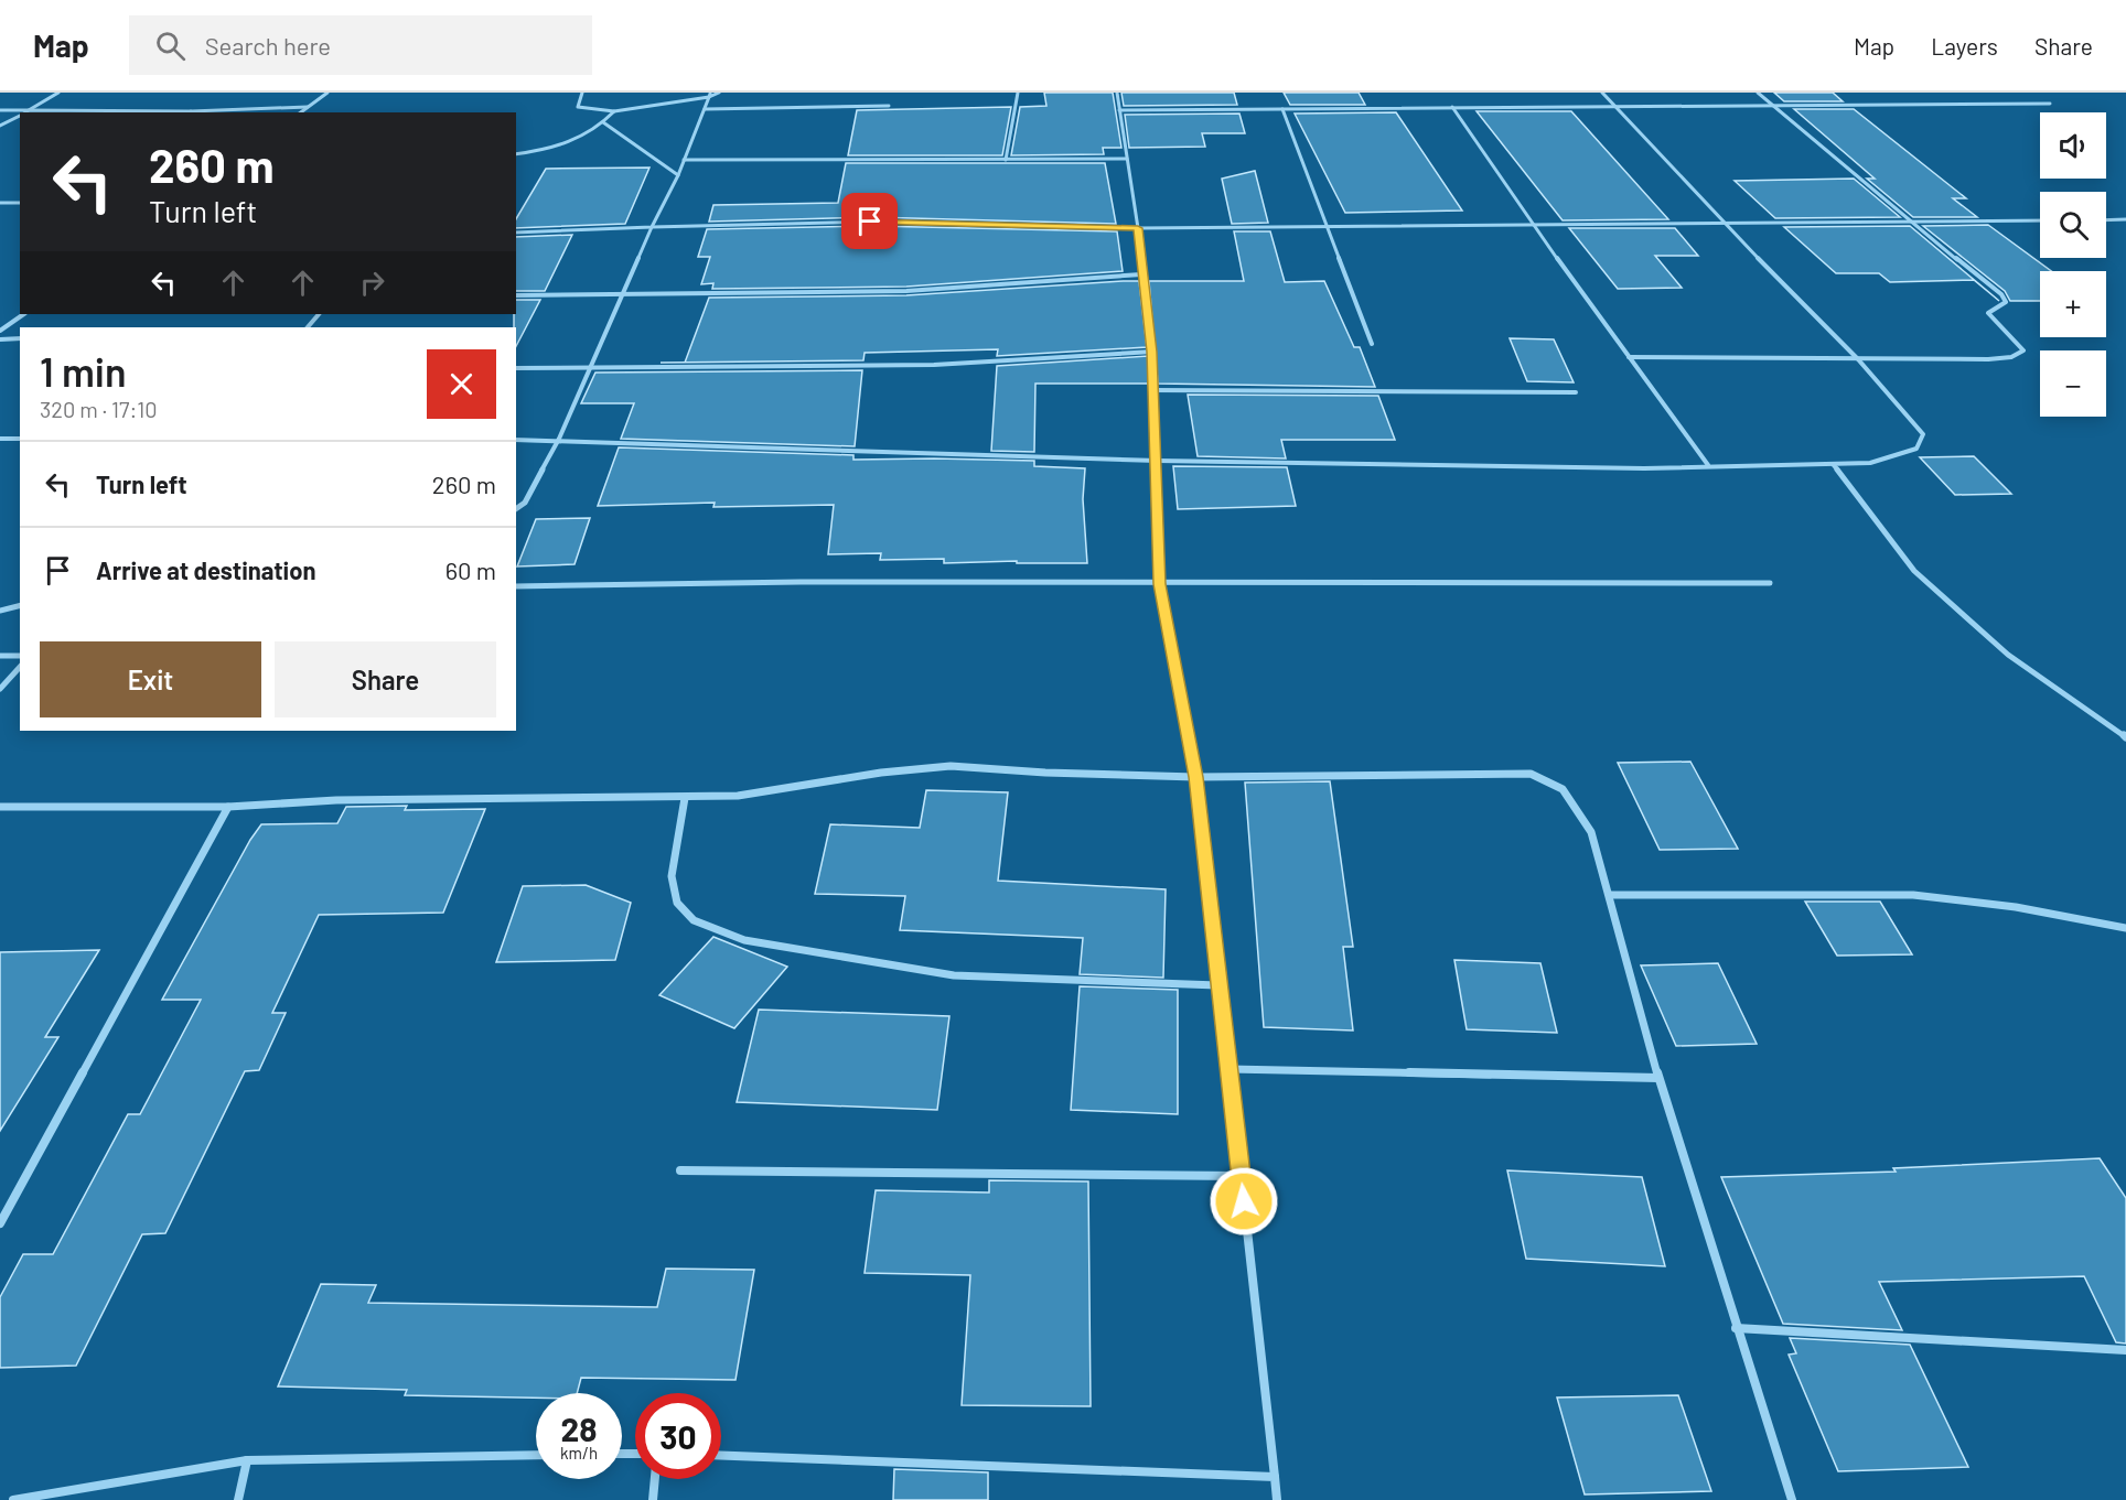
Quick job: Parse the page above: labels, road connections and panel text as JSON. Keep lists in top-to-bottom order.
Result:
{
  "page": {
    "header": "Map",
    "search": "Search here",
    "nav": ["Map", "Layers", "Share"],
    "map_buttons": ["+", "−"],
    "turn": ["260 m", "Turn left"],
    "heading": ["1 min", "320 m · 17:10"],
    "list": [
      {
        "name": "Turn left",
        "value": "260 m"
      },
      {
        "name": "Arrive at destination",
        "value": "60 m"
      }
    ],
    "buttons": ["Exit", "Share"],
    "speed": "28 km/h",
    "limit": "30"
  }
}
